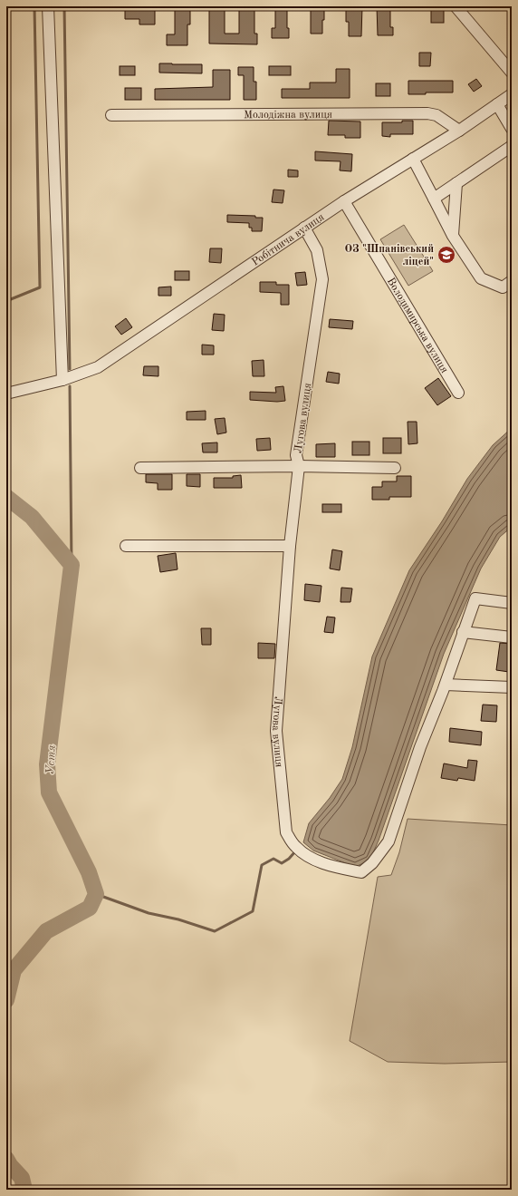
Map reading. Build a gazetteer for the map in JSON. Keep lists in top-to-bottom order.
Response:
{
  "streets": {
    "street": [
      "Молодіжна вулиця",
      "Робітнича вулиця",
      "Володимирська вулиця",
      "Лугова вулиця"
    ]
  },
  "crossings": [
    ["Молодіжна вулиця", "Робітнича вулиця"],
    ["Робітнича вулиця", "Володимирська вулиця"],
    ["Робітнича вулиця", "Лугова вулиця"]
  ],
  "water": ["Устя"],
  "places": {
    "school or university": ["ОЗ \"Шпанівський ліцей\""]
  }
}
